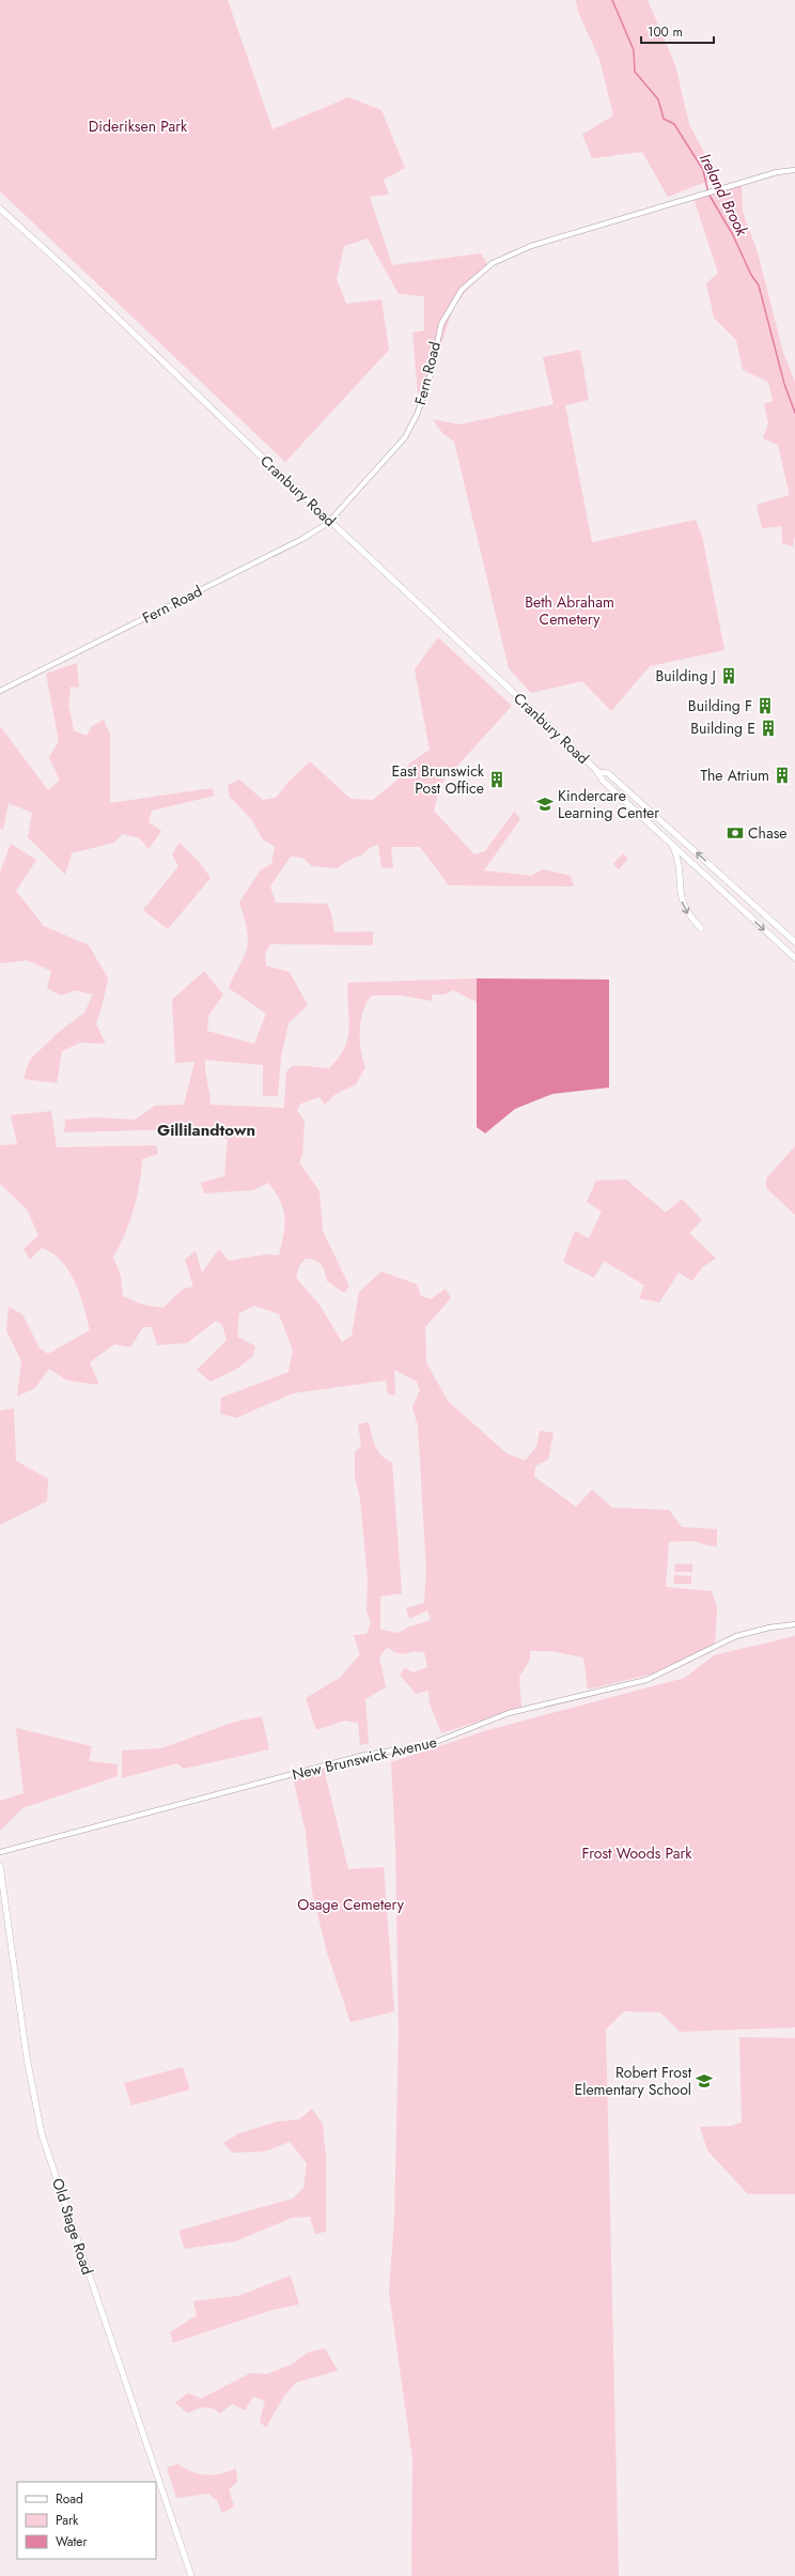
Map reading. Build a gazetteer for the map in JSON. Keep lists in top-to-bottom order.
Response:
{
  "streets": {
    "main road": ["Cranbury Road", "Old Stage Road"],
    "street": ["Fern Road", "New Brunswick Avenue"]
  },
  "crossings": [
    ["Fern Road", "Cranbury Road"]
  ],
  "districts": ["Gillilandtown"],
  "water": ["Ireland Brook"],
  "parks": [
    "Dideriksen Park",
    "Beth Abraham Cemetery",
    "Frost Woods Park",
    "Osage Cemetery"
  ],
  "places": {
    "building": [
      "Building J",
      "Building F",
      "Building E",
      "The Atrium",
      "East Brunswick Post Office"
    ],
    "school or university": ["Kindercare Learning Center", "Robert Frost Elementary School"],
    "bank": ["Chase"]
  },
  "legend": ["Road", "Park", "Water"],
  "scale_bar": "100 m"
}
